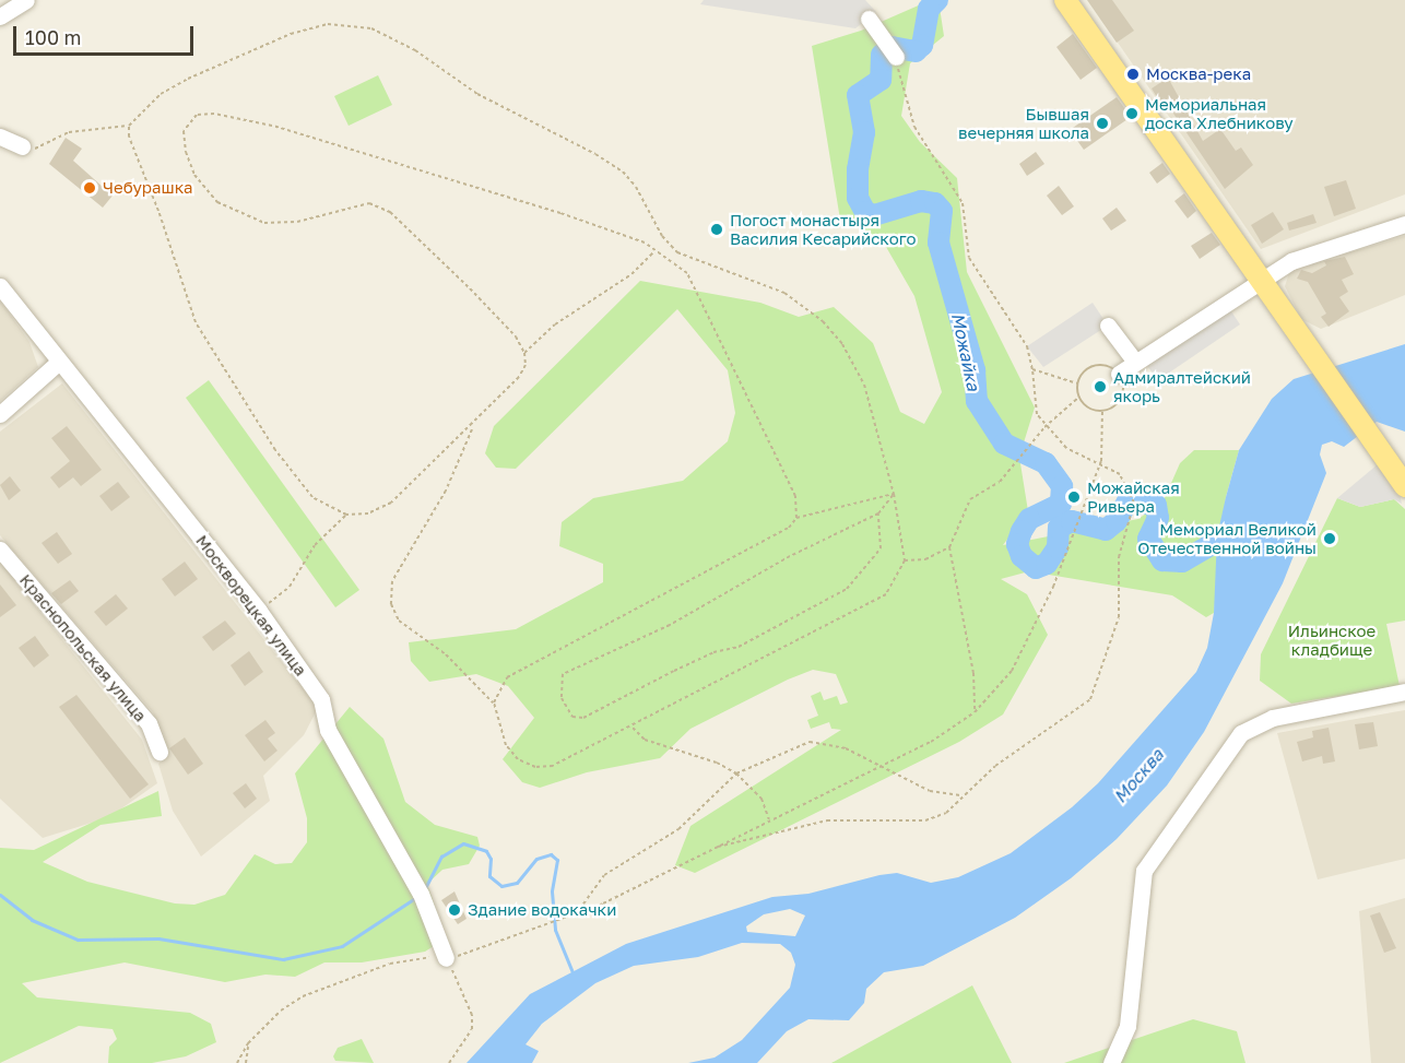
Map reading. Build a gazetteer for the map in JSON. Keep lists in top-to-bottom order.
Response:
{
  "streets": {
    "street": ["Москворецкая улица", "Краснопольская улица"]
  },
  "water": ["Можайка", "Москва"],
  "parks": ["Ильинское кладбище"],
  "places": [
    "Москва-река",
    "Мемориальная доска Хлебникову",
    "Бывшая вечерняя школа",
    "Чебурашка",
    "Погост монастыря Василия Кесарийского",
    "Адмиралтейский якорь",
    "Можайская Ривьера",
    "Мемориал Великой Отечественной войны",
    "Здание водокачки"
  ],
  "scale_bar": "100 m"
}
